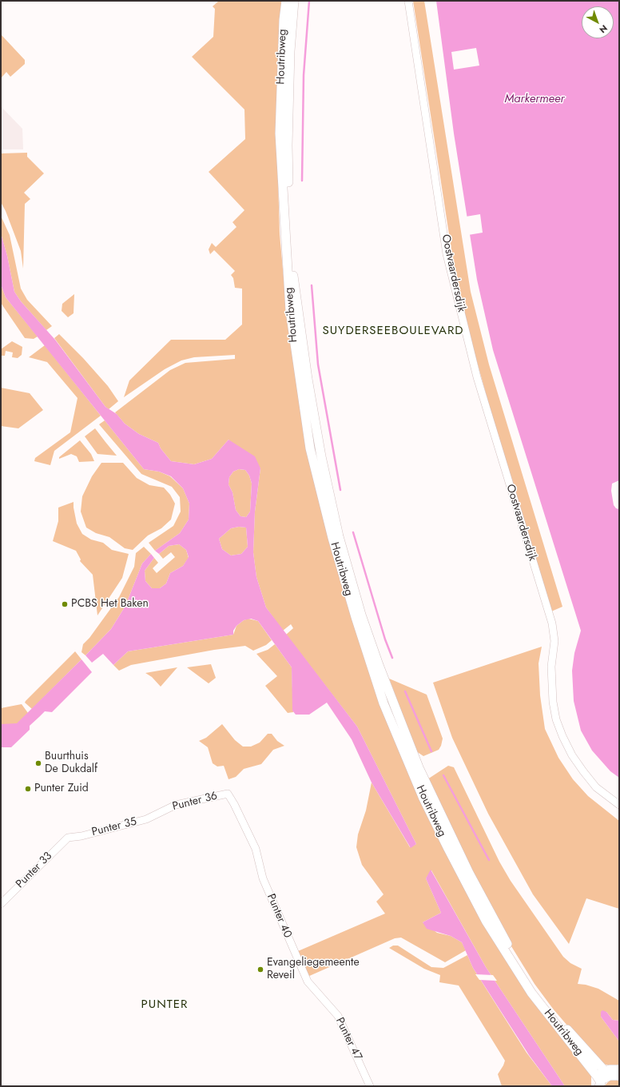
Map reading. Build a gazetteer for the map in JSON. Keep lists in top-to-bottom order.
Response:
{
  "streets": {
    "main road": ["Houtribweg"],
    "street": [
      "Oostvaardersdijk",
      "Punter 36",
      "Punter 35",
      "Punter 33",
      "Punter 40",
      "Punter 47"
    ]
  },
  "crossings": [
    ["Punter 36", "Punter 35"],
    ["Punter 36", "Punter 40"],
    ["Punter 35", "Punter 33"],
    ["Punter 40", "Punter 47"]
  ],
  "districts": ["SUYDERSEEBOULEVARD", "PUNTER"],
  "water": ["Markermeer"],
  "places": [
    "PCBS Het Baken",
    "Buurthuis De Dukdalf",
    "Punter Zuid",
    "Evangeliegemeente Reveil"
  ],
  "north": "bottom right"
}
